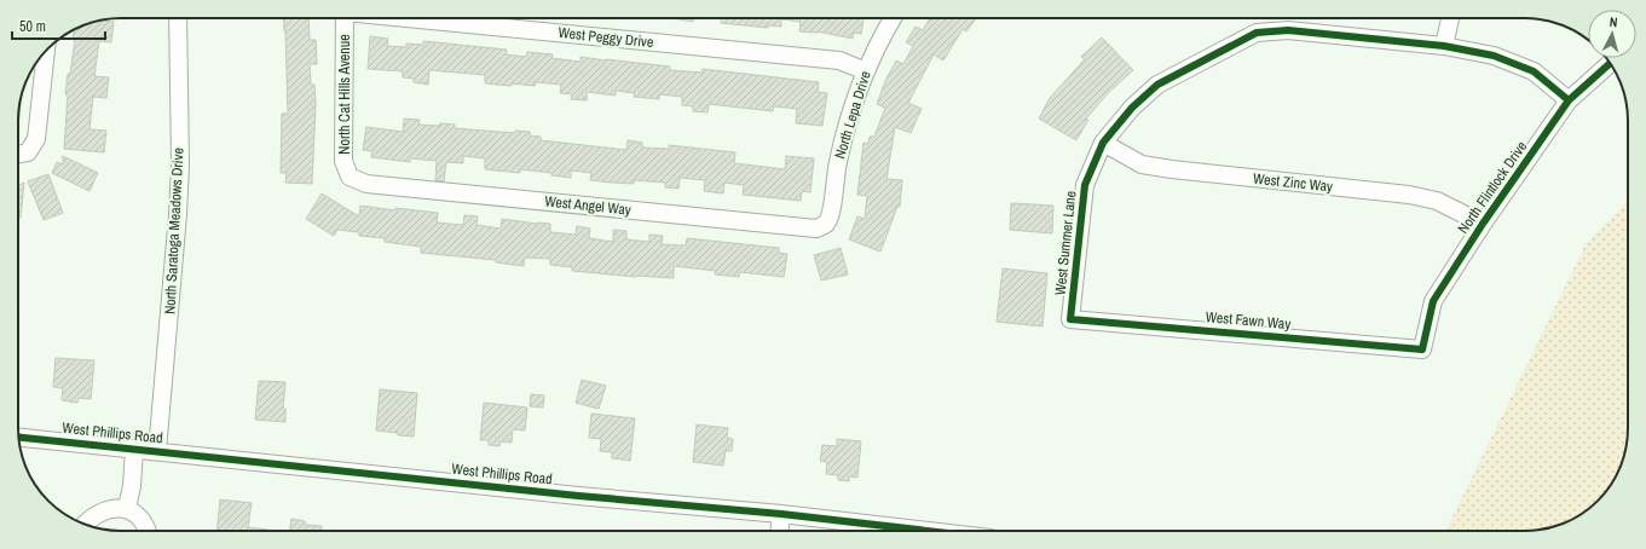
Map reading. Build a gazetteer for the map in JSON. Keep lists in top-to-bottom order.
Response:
{
  "streets": {
    "street": [
      "West Peggy Drive",
      "North Cat Hills Avenue",
      "North Lepa Drive",
      "West Zinc Way",
      "North Flintlock Drive",
      "West Angel Way",
      "North Saratoga Meadows Drive",
      "West Summer Lane",
      "West Fawn Way",
      "West Phillips Road"
    ]
  },
  "crossings": [
    ["West Peggy Drive", "North Lepa Drive"],
    ["North Cat Hills Avenue", "West Angel Way"],
    ["North Lepa Drive", "West Angel Way"],
    ["West Zinc Way", "North Flintlock Drive"],
    ["West Zinc Way", "West Summer Lane"],
    ["North Flintlock Drive", "West Summer Lane"],
    ["North Flintlock Drive", "West Fawn Way"],
    ["North Saratoga Meadows Drive", "West Phillips Road"],
    ["West Summer Lane", "West Fawn Way"]
  ],
  "scale_bar": "50 m",
  "north": "top"
}
